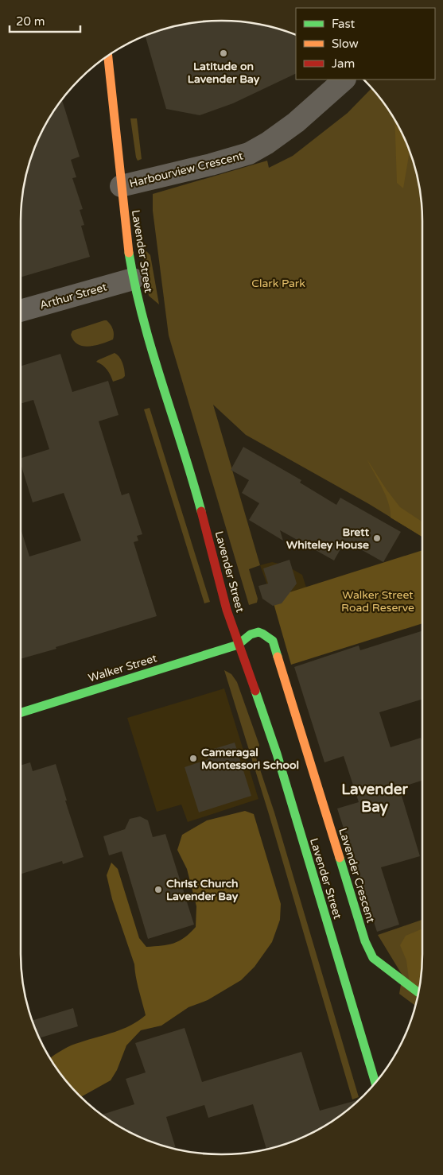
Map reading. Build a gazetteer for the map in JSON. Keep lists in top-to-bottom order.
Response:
{
  "streets": {
    "street": [
      "Harbourview Crescent",
      "Lavender Street",
      "Arthur Street",
      "Walker Street",
      "Lavender Crescent"
    ]
  },
  "crossings": [
    ["Harbourview Crescent", "Lavender Street"],
    ["Lavender Street", "Arthur Street"],
    ["Lavender Street", "Walker Street"],
    ["Lavender Street", "Lavender Crescent"],
    ["Walker Street", "Lavender Crescent"]
  ],
  "districts": ["Lavender Bay"],
  "parks": ["Clark Park", "Walker Street Road Reserve"],
  "places": [
    "Latitude on Lavender Bay",
    "Brett Whiteley House",
    "Cameragal Montessori School",
    "Christ Church Lavender Bay"
  ],
  "legend": ["Fast", "Slow", "Jam"],
  "scale_bar": "20 m"
}
